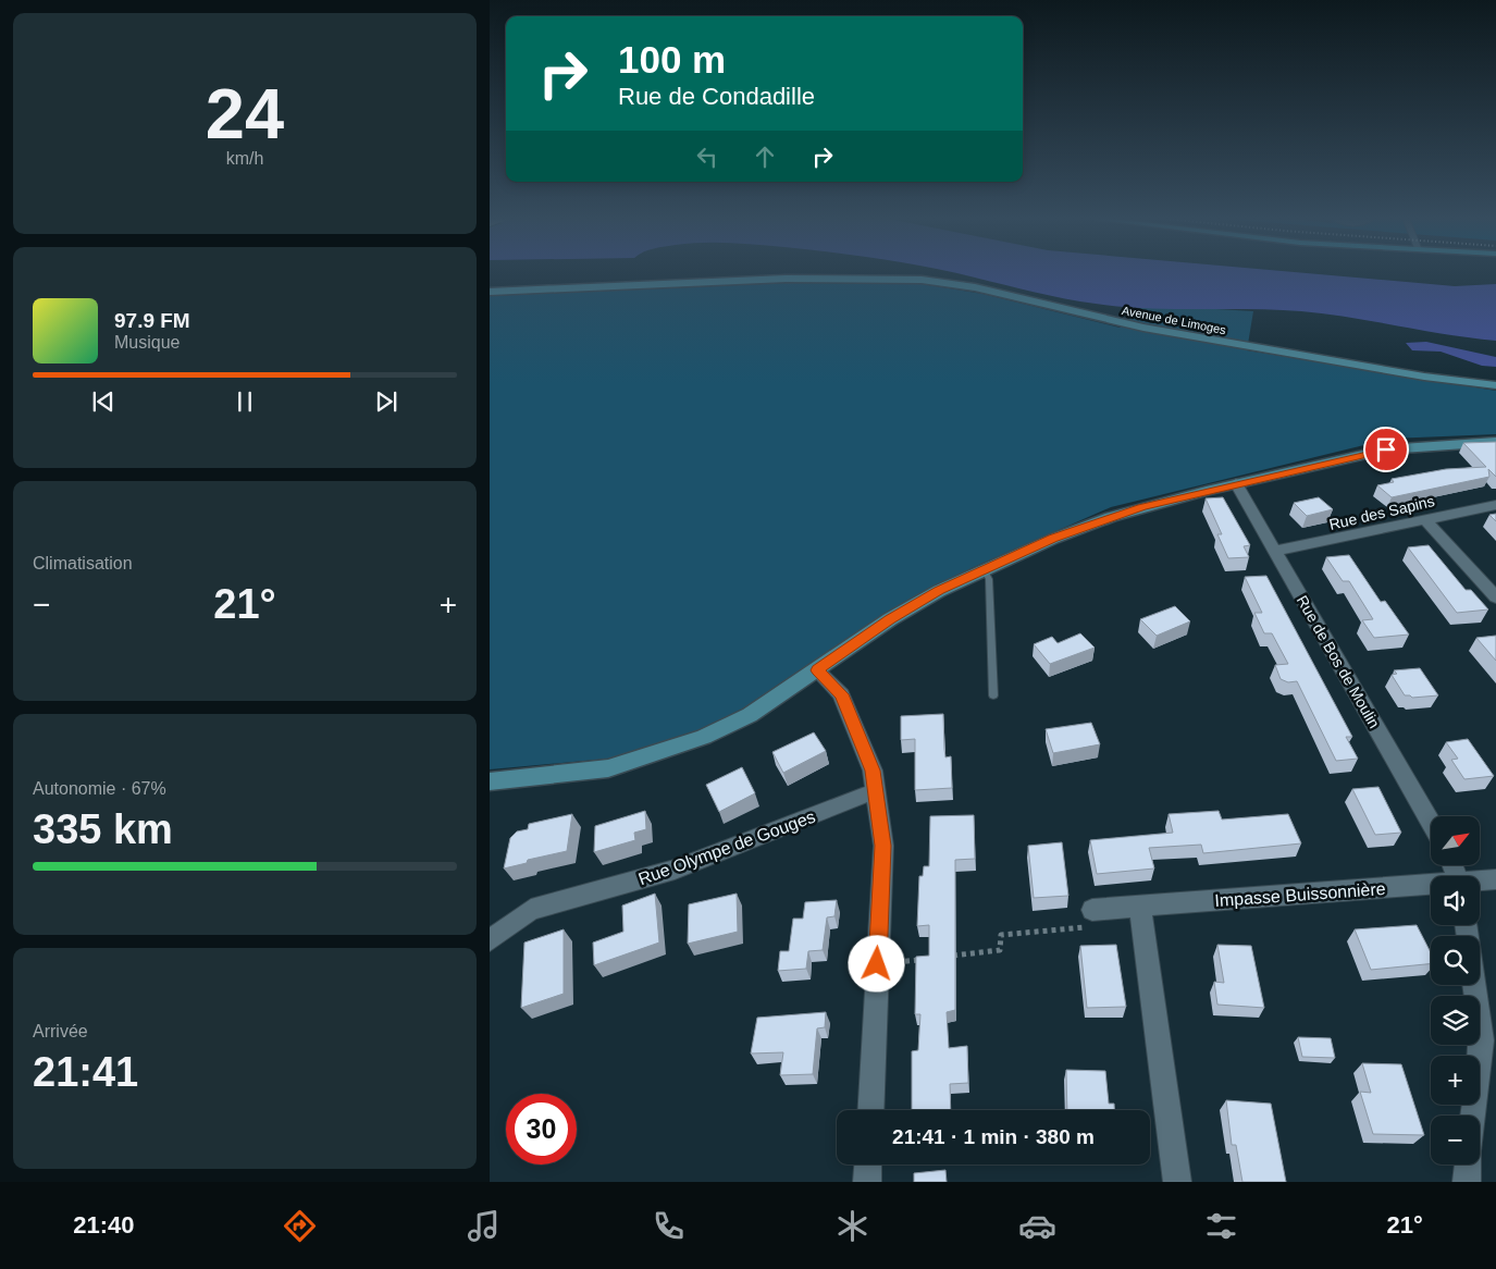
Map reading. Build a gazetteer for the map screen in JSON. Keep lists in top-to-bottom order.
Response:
{
  "streets": {
    "main road": ["Avenue de Limoges"],
    "street": [
      "Rue des Sapins",
      "Rue de Bos de Moulin",
      "Rue Olympe de Gouges",
      "Impasse Buissonnière"
    ]
  },
  "crossings": [
    ["Rue des Sapins", "Rue de Bos de Moulin"]
  ],
  "north": "top right",
  "page": {
    "tile": [
      ["24", "km/h"],
      "Climatisation",
      ["Autonomie · 67%", "335 km"],
      ["Arrivée", "21:41"]
    ],
    "turn": ["100 m", "Rue de Condadille"],
    "song": ["97.9 FM", "Musique"],
    "heat": ["−", "21°", "+"],
    "map_buttons": ["+", "−"],
    "limit": "30",
    "trip": "21:41 · 1 min · 380 m",
    "tabs": ["21:40", "21°"]
  }
}
